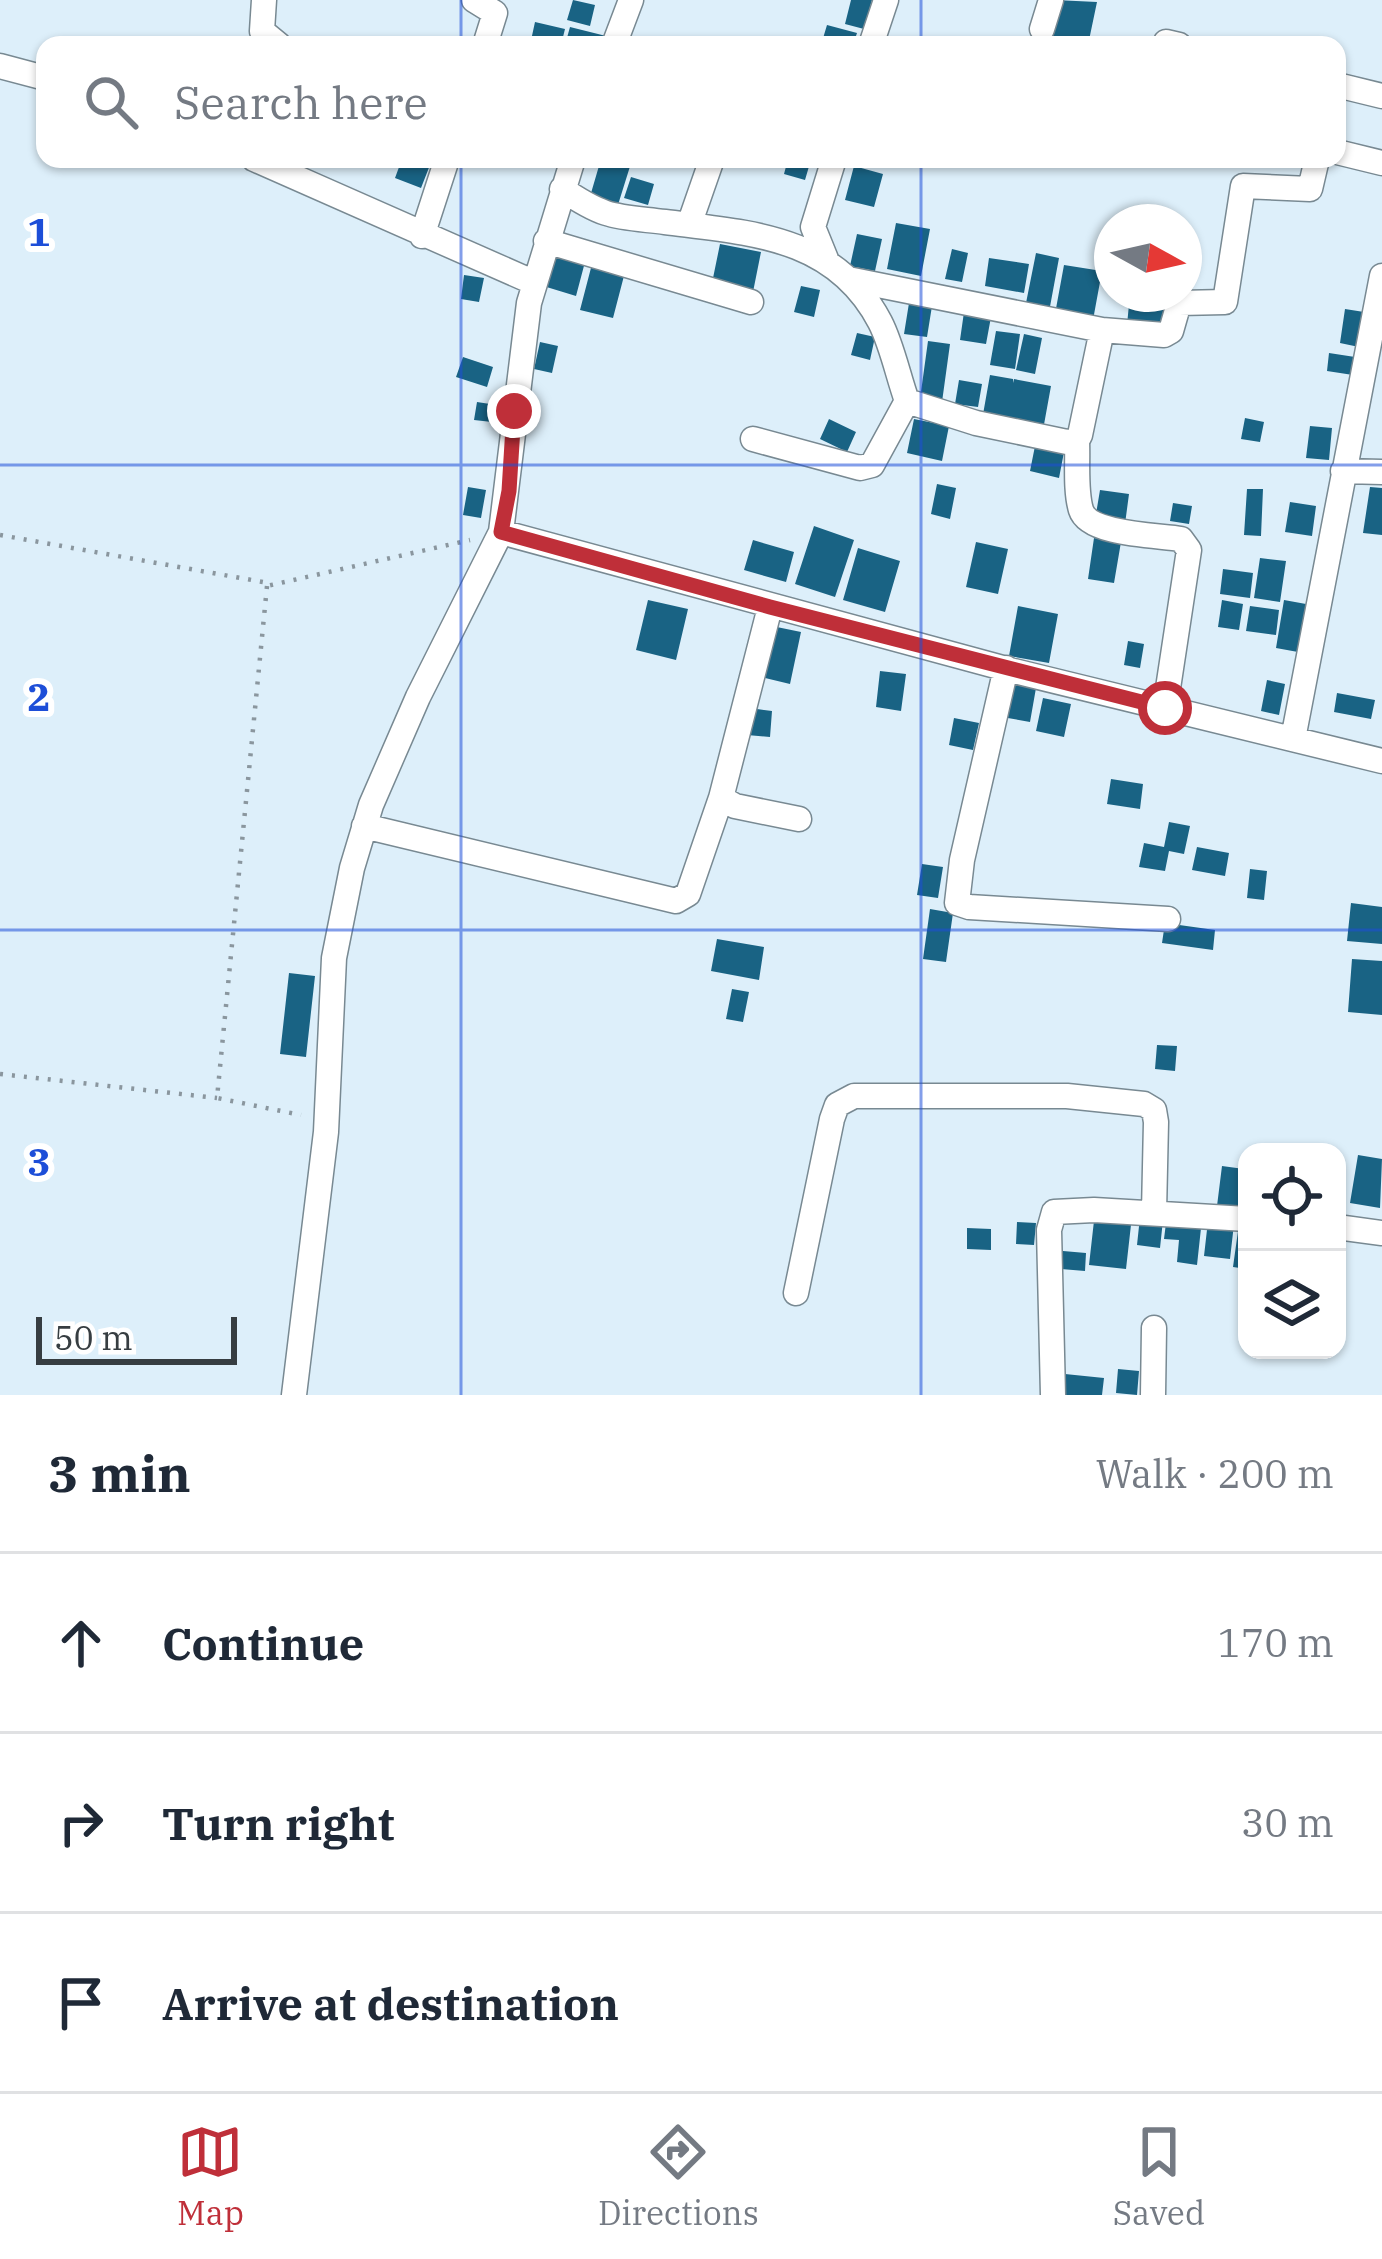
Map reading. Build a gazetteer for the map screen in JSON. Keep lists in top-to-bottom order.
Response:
{
  "scale_bar": "50 m",
  "north": "right",
  "page": {
    "search": "Search here",
    "scale": "50 m",
    "heading": ["3 min", "Walk · 200 m"],
    "list": [
      ["Continue", "170 m"],
      ["Turn right", "30 m"],
      "Arrive at destination"
    ],
    "nav": ["Map", "Directions", "Saved"]
  },
  "grid": {
    "rows": ["1", "2", "3"]
  }
}
